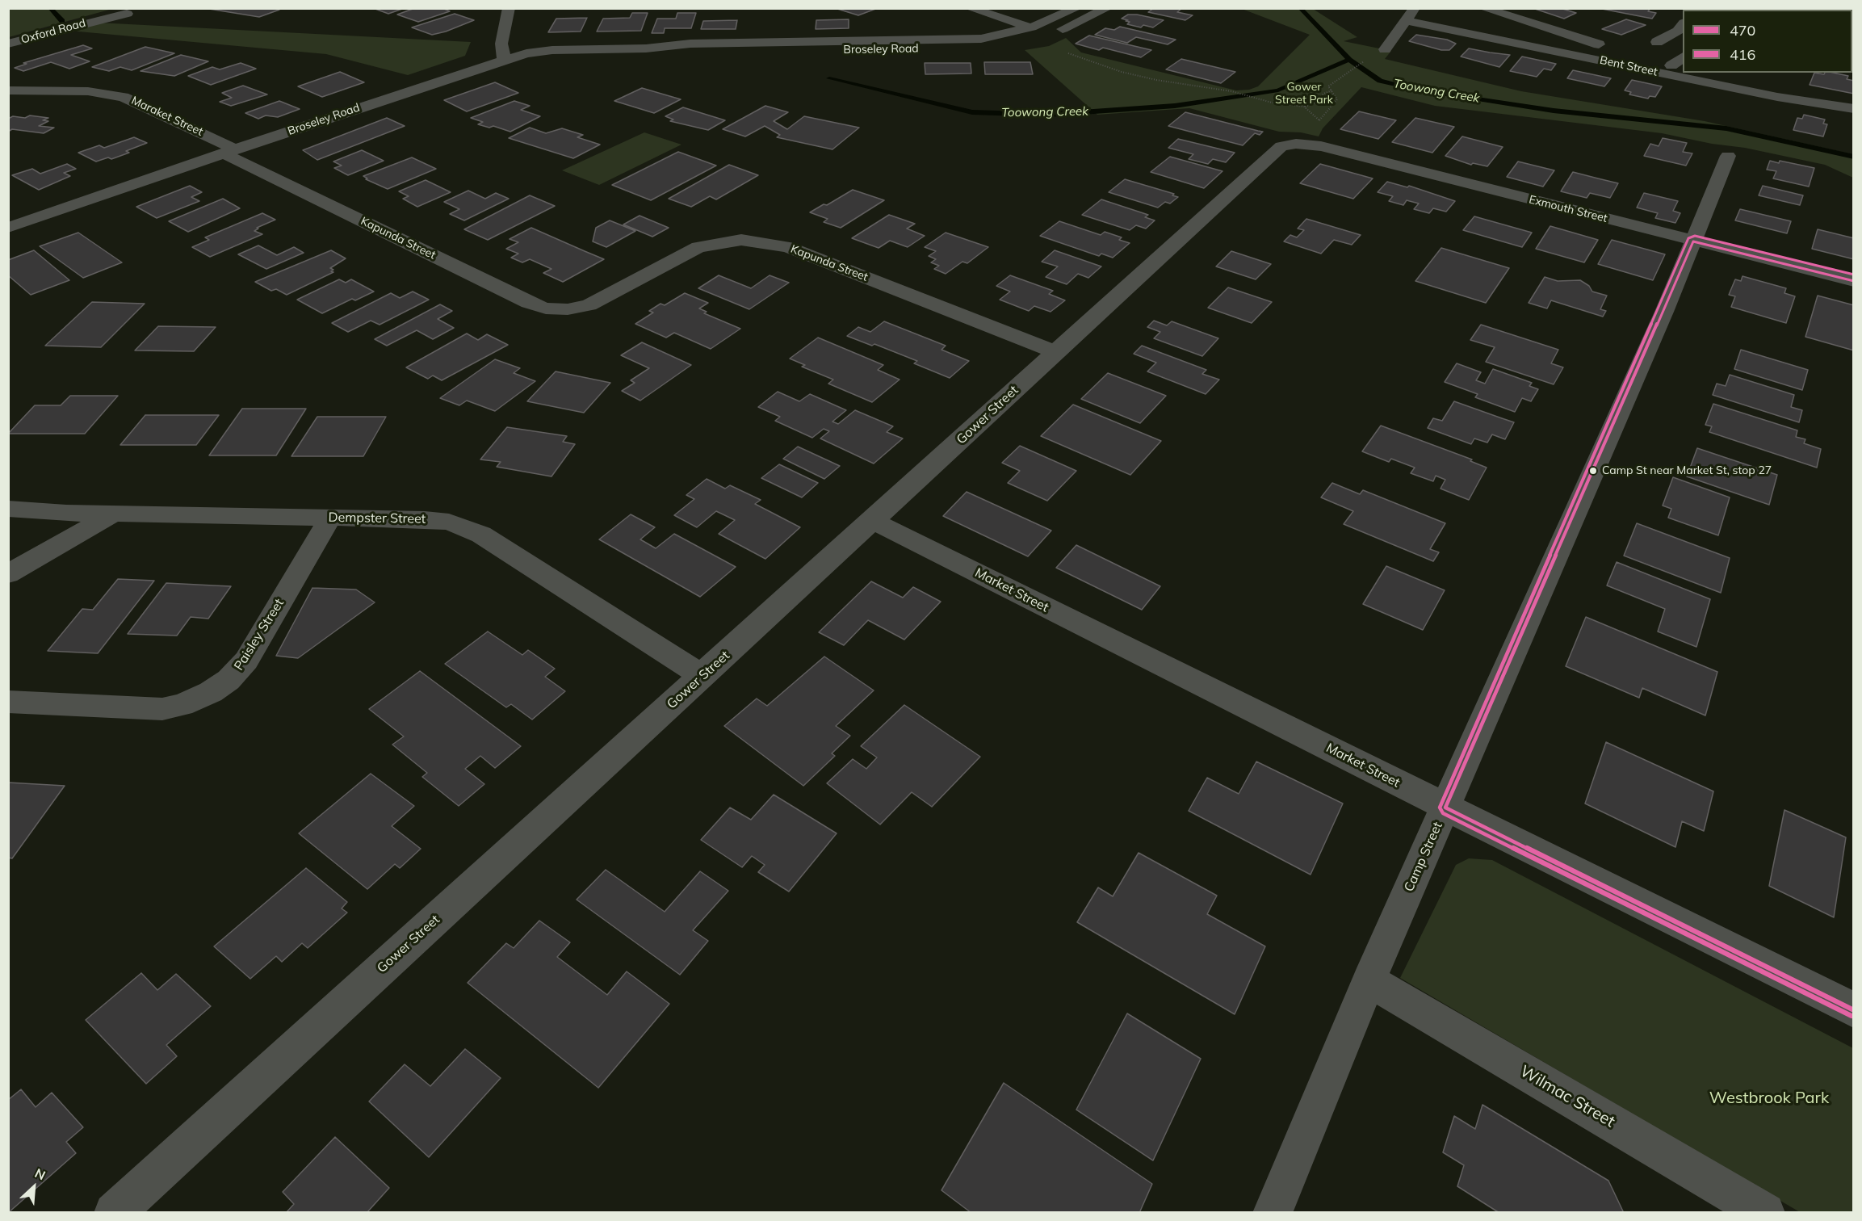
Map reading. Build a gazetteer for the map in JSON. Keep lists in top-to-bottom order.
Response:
{
  "streets": {
    "street": [
      "Oxford Road",
      "Broseley Road",
      "Bent Street",
      "Maraket Street",
      "Exmouth Street",
      "Kapunda Street",
      "Gower Street",
      "Dempster Street",
      "Market Street",
      "Paisley Street",
      "Camp Street",
      "Wilmac Street"
    ]
  },
  "crossings": [
    ["Broseley Road", "Maraket Street"],
    ["Broseley Road", "Kapunda Street"],
    ["Maraket Street", "Kapunda Street"],
    ["Exmouth Street", "Gower Street"],
    ["Exmouth Street", "Camp Street"],
    ["Kapunda Street", "Gower Street"],
    ["Gower Street", "Dempster Street"],
    ["Gower Street", "Market Street"],
    ["Dempster Street", "Paisley Street"],
    ["Market Street", "Camp Street"],
    ["Camp Street", "Wilmac Street"]
  ],
  "water": ["Toowong Creek"],
  "parks": ["Gower Street Park", "Westbrook Park"],
  "places": ["Camp St near Market St, stop 27"],
  "lines": ["transit line 416", "transit line 470"],
  "legend": ["470", "416"],
  "north": "top right"
}
